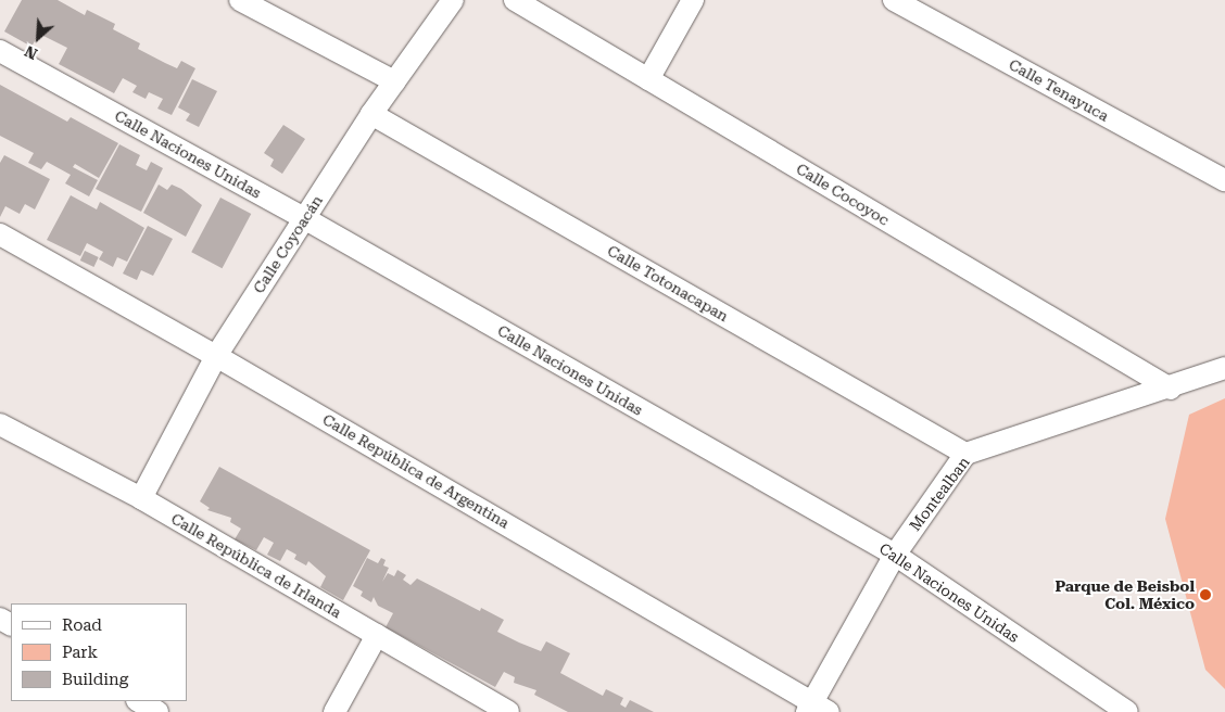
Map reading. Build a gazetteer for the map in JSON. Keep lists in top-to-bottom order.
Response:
{
  "streets": {
    "street": [
      "Calle Tenayuca",
      "Calle Naciones Unidas",
      "Calle Cocoyoc",
      "Calle Coyoacán",
      "Calle Totonacapan",
      "Calle República de Argentina",
      "Montealban",
      "Calle República de Irlanda"
    ]
  },
  "crossings": [
    ["Calle Naciones Unidas", "Calle Coyoacán"],
    ["Calle Naciones Unidas", "Montealban"],
    ["Calle Cocoyoc", "Montealban"],
    ["Calle Coyoacán", "Calle Totonacapan"],
    ["Calle Coyoacán", "Calle República de Argentina"],
    ["Calle Coyoacán", "Calle República de Irlanda"],
    ["Calle Totonacapan", "Montealban"],
    ["Calle República de Argentina", "Montealban"]
  ],
  "places": ["Parque de Beisbol Col. México"],
  "legend": ["Road", "Park", "Building"],
  "north": "bottom left"
}
